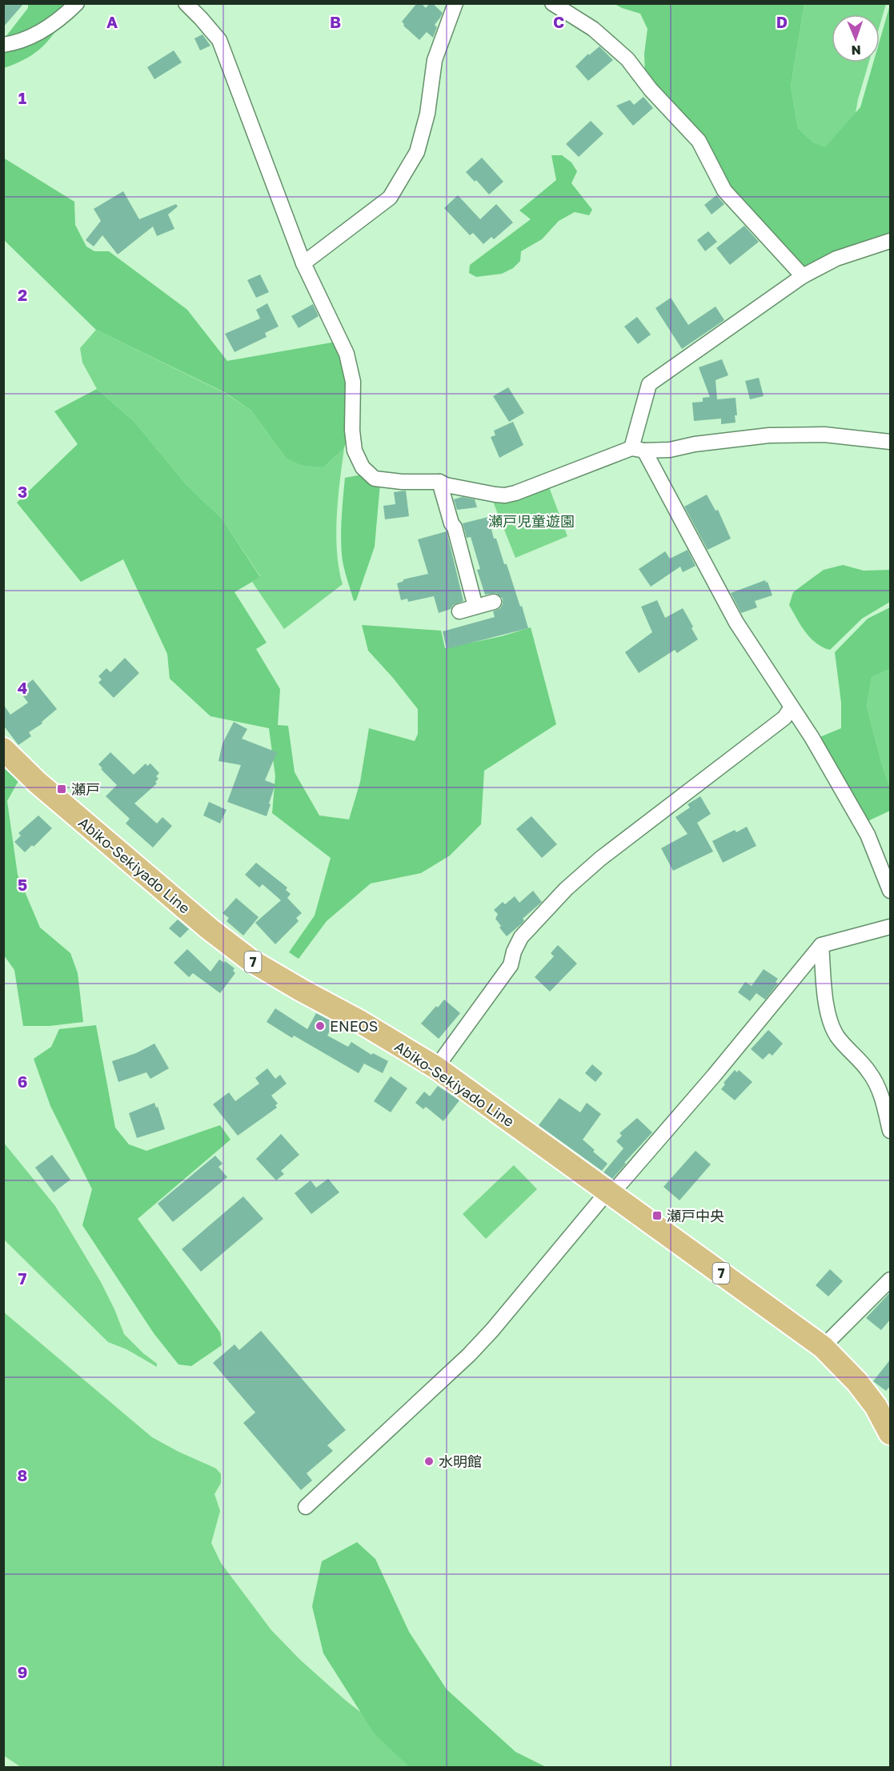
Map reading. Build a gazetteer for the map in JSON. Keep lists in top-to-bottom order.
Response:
{
  "streets": {
    "main road": ["Abiko-Sekiyado Line", "7"]
  },
  "parks": ["瀬戸児童遊園"],
  "places": {
    "transit": ["瀬戸", "瀬戸中央"],
    "other": ["ENEOS", "水明館"]
  },
  "north": "bottom",
  "grid": {
    "columns": [
      "A",
      "B",
      "C",
      "D"
    ],
    "rows": [
      "1",
      "2",
      "3",
      "4",
      "5",
      "6",
      "7",
      "8",
      "9"
    ]
  }
}
